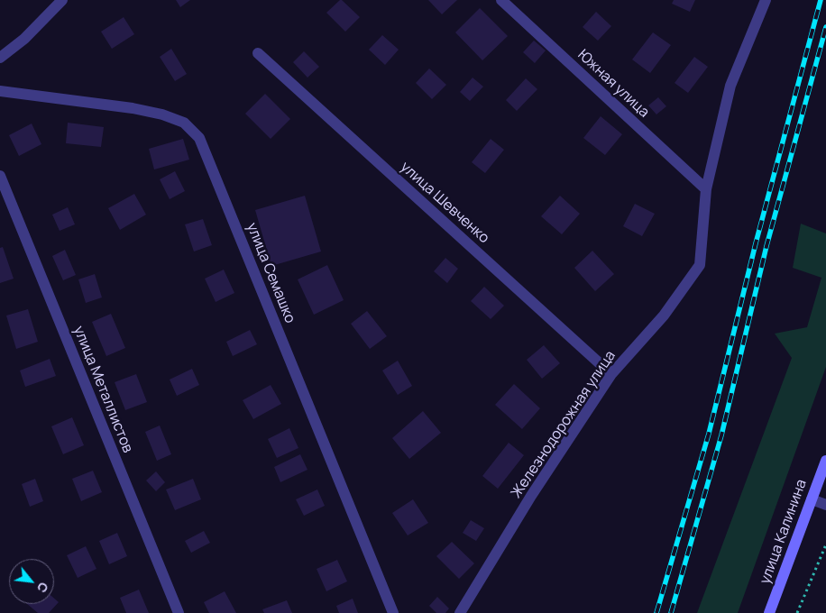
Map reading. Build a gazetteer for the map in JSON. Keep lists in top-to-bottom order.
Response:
{
  "streets": {
    "main road": ["улица Калинина"],
    "street": [
      "Южная улица",
      "улица Шевченко",
      "улица Семашко",
      "улица Металлистов",
      "Железнодорожная улица"
    ]
  },
  "crossings": [
    ["Южная улица", "Железнодорожная улица"],
    ["улица Шевченко", "Железнодорожная улица"]
  ],
  "north": "bottom right"
}
